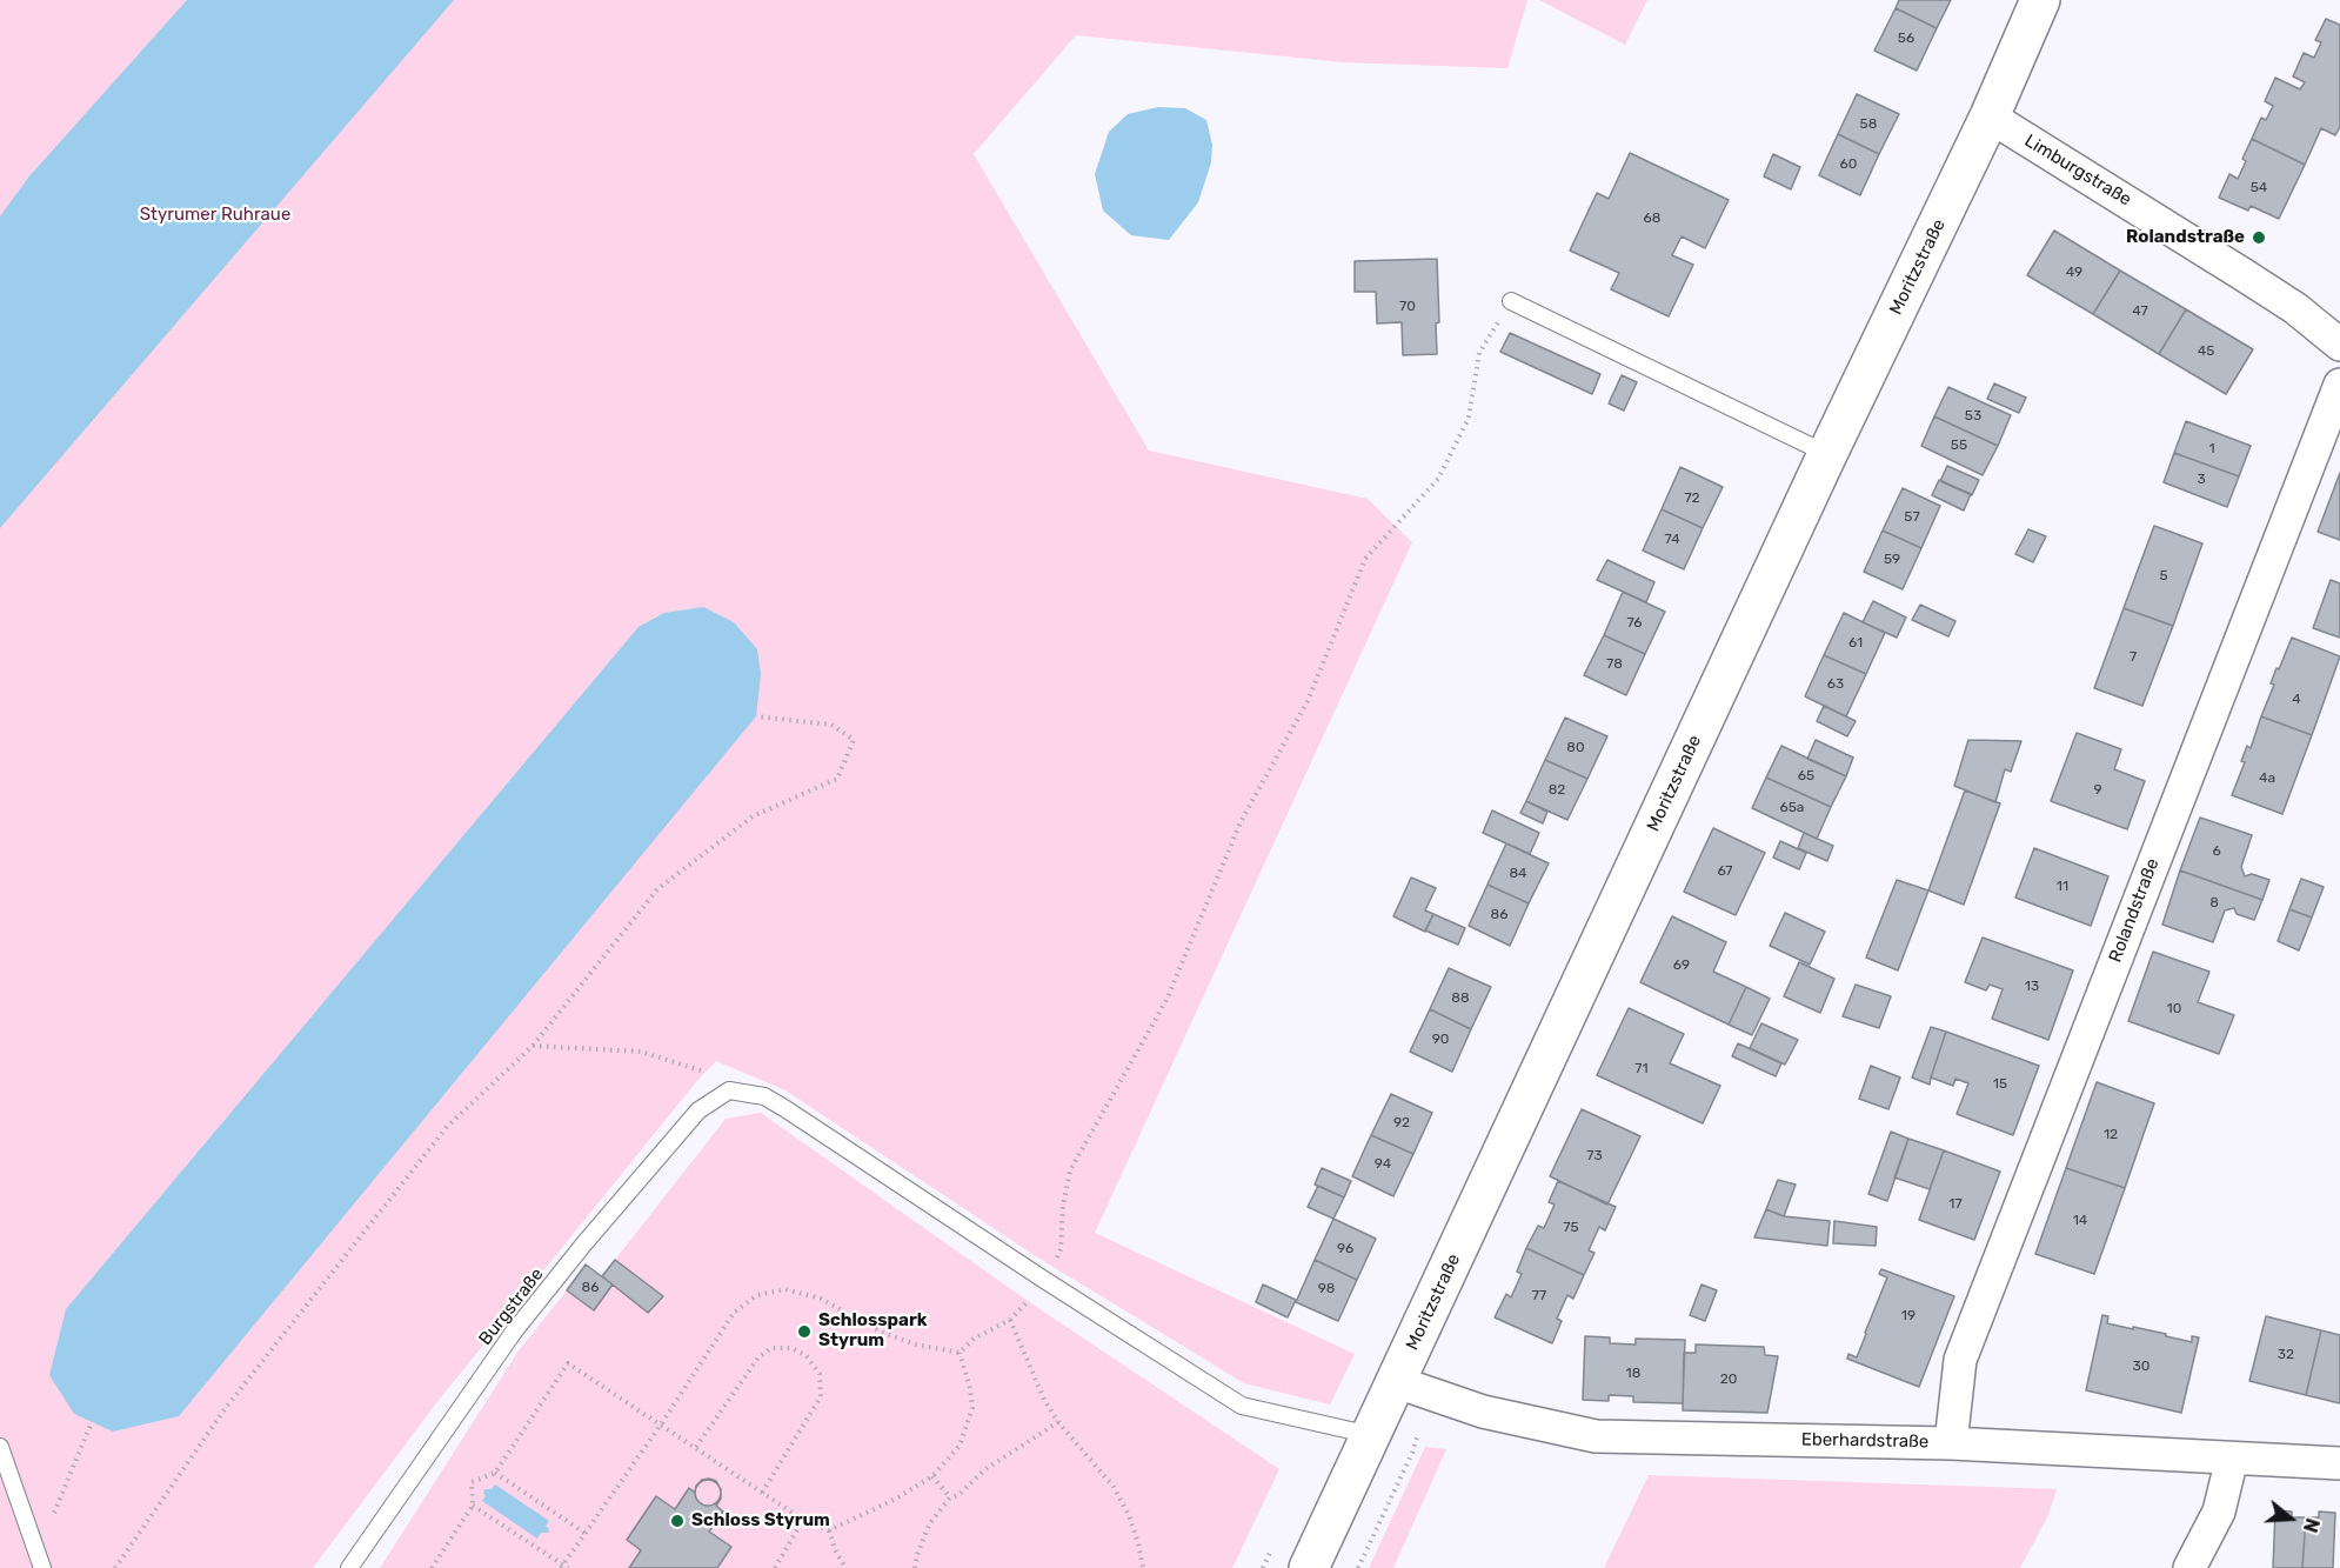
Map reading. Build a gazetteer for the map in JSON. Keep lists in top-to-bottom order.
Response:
{
  "streets": {
    "main road": ["Moritzstraße"],
    "street": ["Limburgstraße", "Rolandstraße", "Eberhardstraße"],
    "lane": ["Burgstraße"]
  },
  "crossings": [
    ["Limburgstraße", "Moritzstraße"],
    ["Moritzstraße", "Eberhardstraße"],
    ["Rolandstraße", "Eberhardstraße"]
  ],
  "parks": ["Styrumer Ruhraue"],
  "places": ["Rolandstraße", "Schlosspark Styrum", "Schloss Styrum"],
  "house_numbers": [
    "56",
    "58",
    "60",
    "54",
    "68",
    "49",
    "70",
    "47",
    "45",
    "53",
    "55",
    "1",
    "3",
    "72",
    "57",
    "74",
    "59",
    "5",
    "76",
    "61",
    "7",
    "78",
    "63",
    "4",
    "80",
    "65",
    "4a",
    "82",
    "9",
    "65a",
    "6",
    "67",
    "84",
    "11",
    "8",
    "86",
    "69",
    "13",
    "88",
    "10",
    "90",
    "71",
    "15",
    "92",
    "12",
    "73",
    "94",
    "17",
    "14",
    "75",
    "96",
    "86",
    "98",
    "77",
    "19",
    "32",
    "30",
    "18",
    "20"
  ],
  "north": "right"
}
